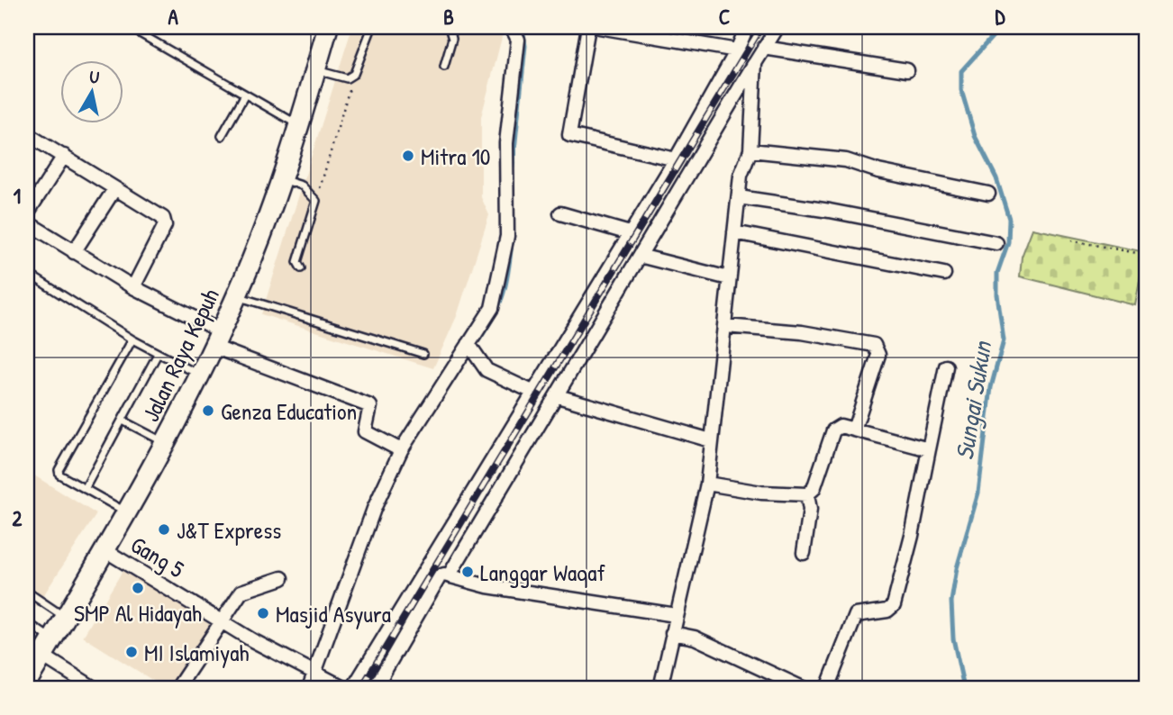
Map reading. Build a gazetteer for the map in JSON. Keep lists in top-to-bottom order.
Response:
{
  "streets": {
    "main road": ["Jalan Raya Kepuh"],
    "street": ["Gang 5"]
  },
  "crossings": [
    ["Jalan Raya Kepuh", "Gang 5"]
  ],
  "water": ["Sungai Sukun"],
  "places": [
    "Mitra 10",
    "Genza Education",
    "J&T Express",
    "Langgar Waqaf",
    "SMP Al Hidayah",
    "Masjid Asyura",
    "MI Islamiyah"
  ],
  "north": "top",
  "grid": {
    "columns": [
      "A",
      "B",
      "C",
      "D"
    ],
    "rows": ["1", "2"]
  }
}
